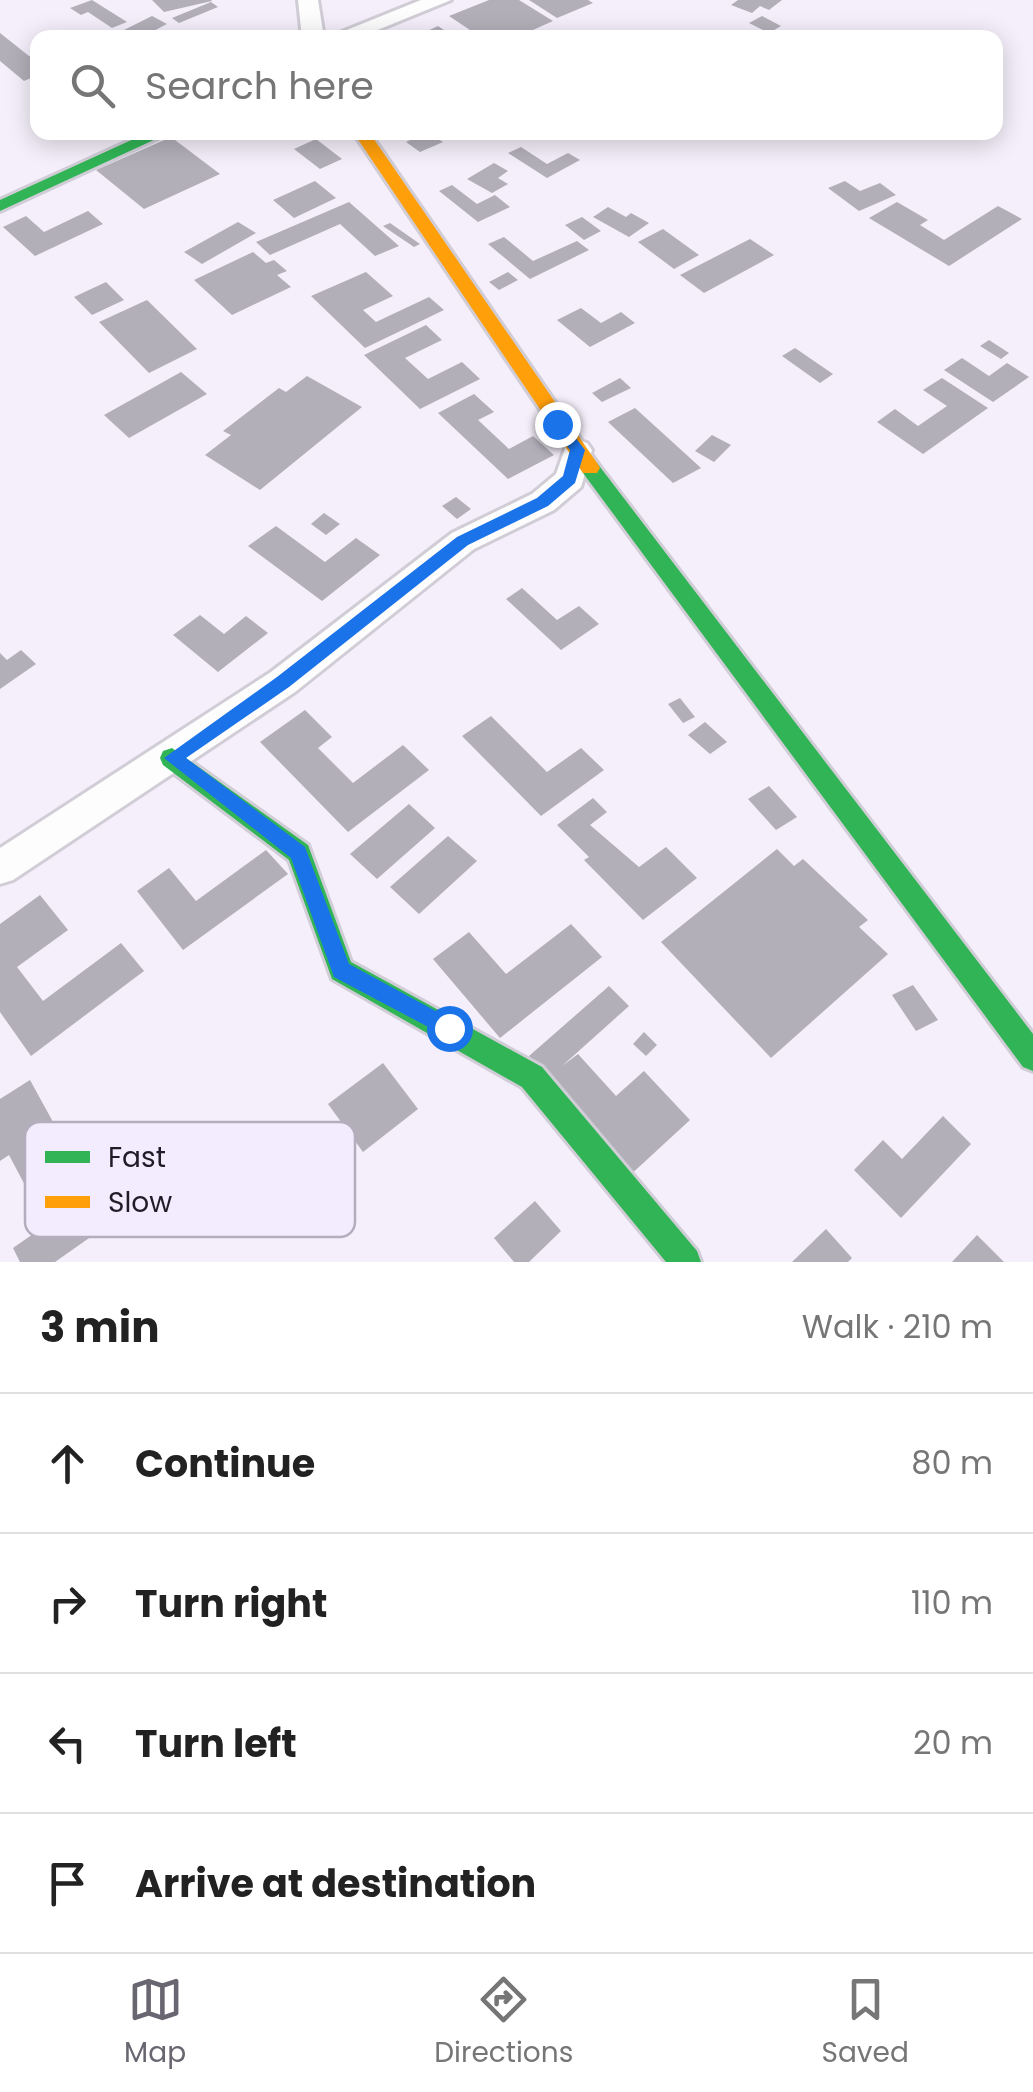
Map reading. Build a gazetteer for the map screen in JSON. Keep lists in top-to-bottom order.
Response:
{
  "legend": ["Fast", "Slow"],
  "page": {
    "search": "Search here",
    "heading": ["3 min", "Walk · 210 m"],
    "list": [
      ["Continue", "80 m"],
      ["Turn right", "110 m"],
      ["Turn left", "20 m"],
      "Arrive at destination"
    ],
    "nav": ["Map", "Directions", "Saved"]
  }
}
